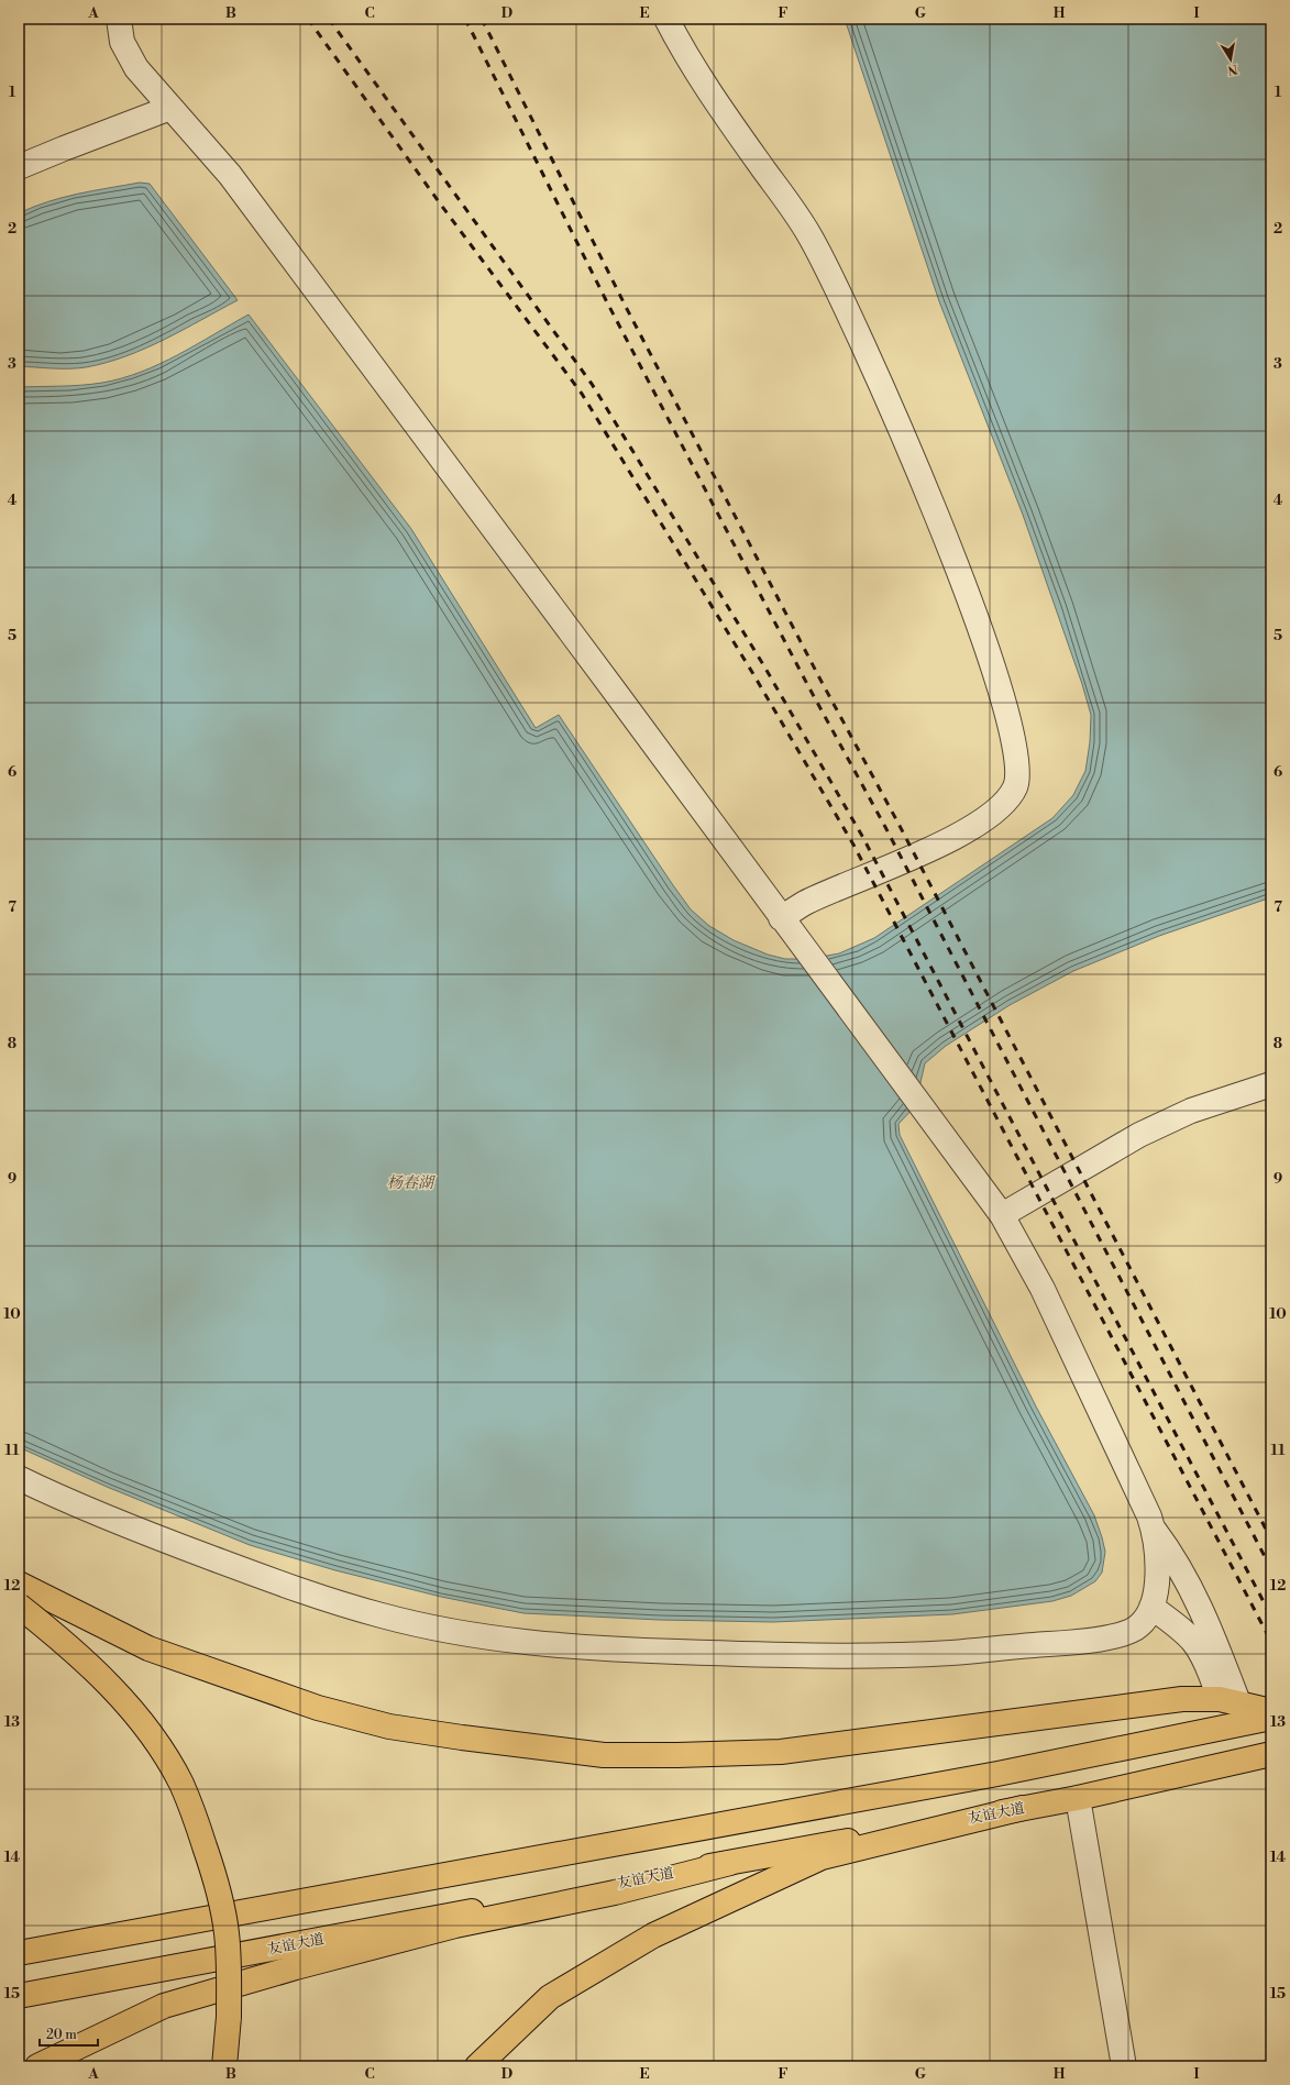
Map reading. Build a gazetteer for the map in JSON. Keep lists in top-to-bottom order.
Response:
{
  "streets": {
    "main road": ["友谊大道"]
  },
  "water": ["杨春湖"],
  "scale_bar": "20 m",
  "north": "bottom",
  "grid": {
    "columns": [
      "A",
      "B",
      "C",
      "D",
      "E",
      "F",
      "G",
      "H",
      "I"
    ],
    "rows": [
      "1",
      "2",
      "3",
      "4",
      "5",
      "6",
      "7",
      "8",
      "9",
      "10",
      "11",
      "12",
      "13",
      "14",
      "15"
    ]
  }
}
